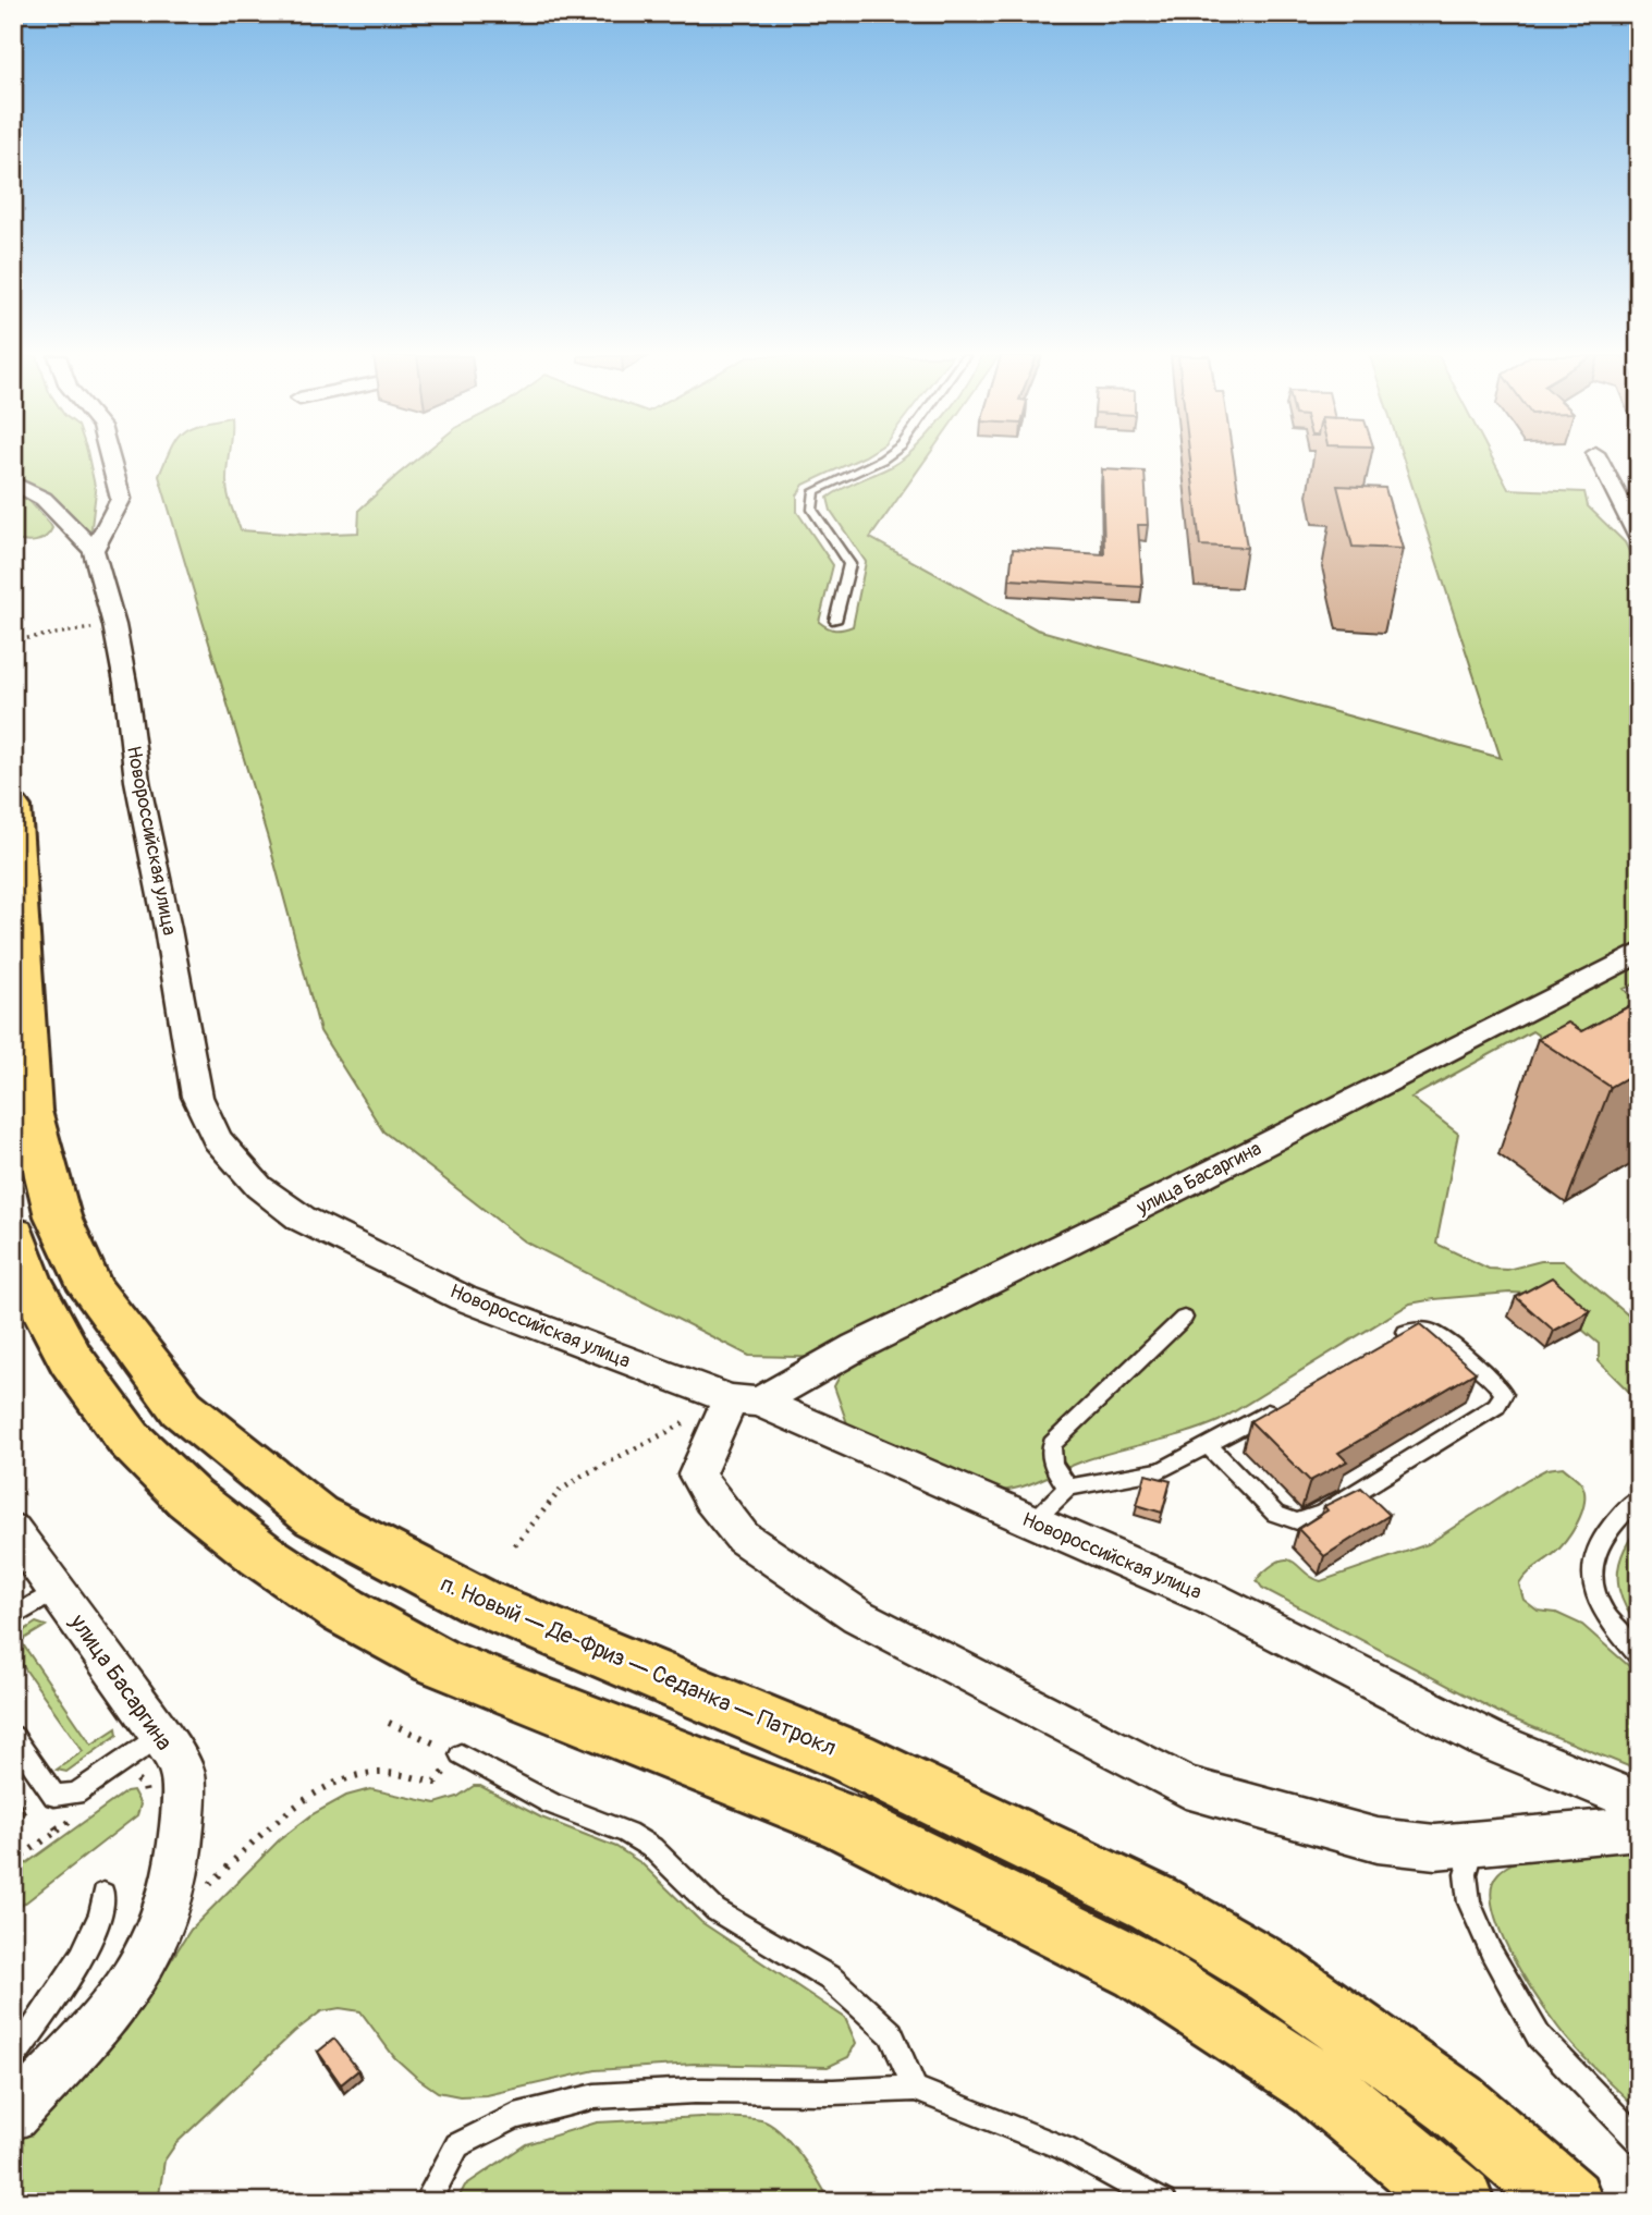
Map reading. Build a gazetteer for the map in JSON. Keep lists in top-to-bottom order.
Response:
{
  "streets": {
    "highway": ["п. Новый — Де-Фриз — Седанка — Патрокл"],
    "street": ["Новороссийская улица", "улица Басаргина"]
  },
  "crossings": [
    ["Новороссийская улица", "улица Басаргина"]
  ]
}
